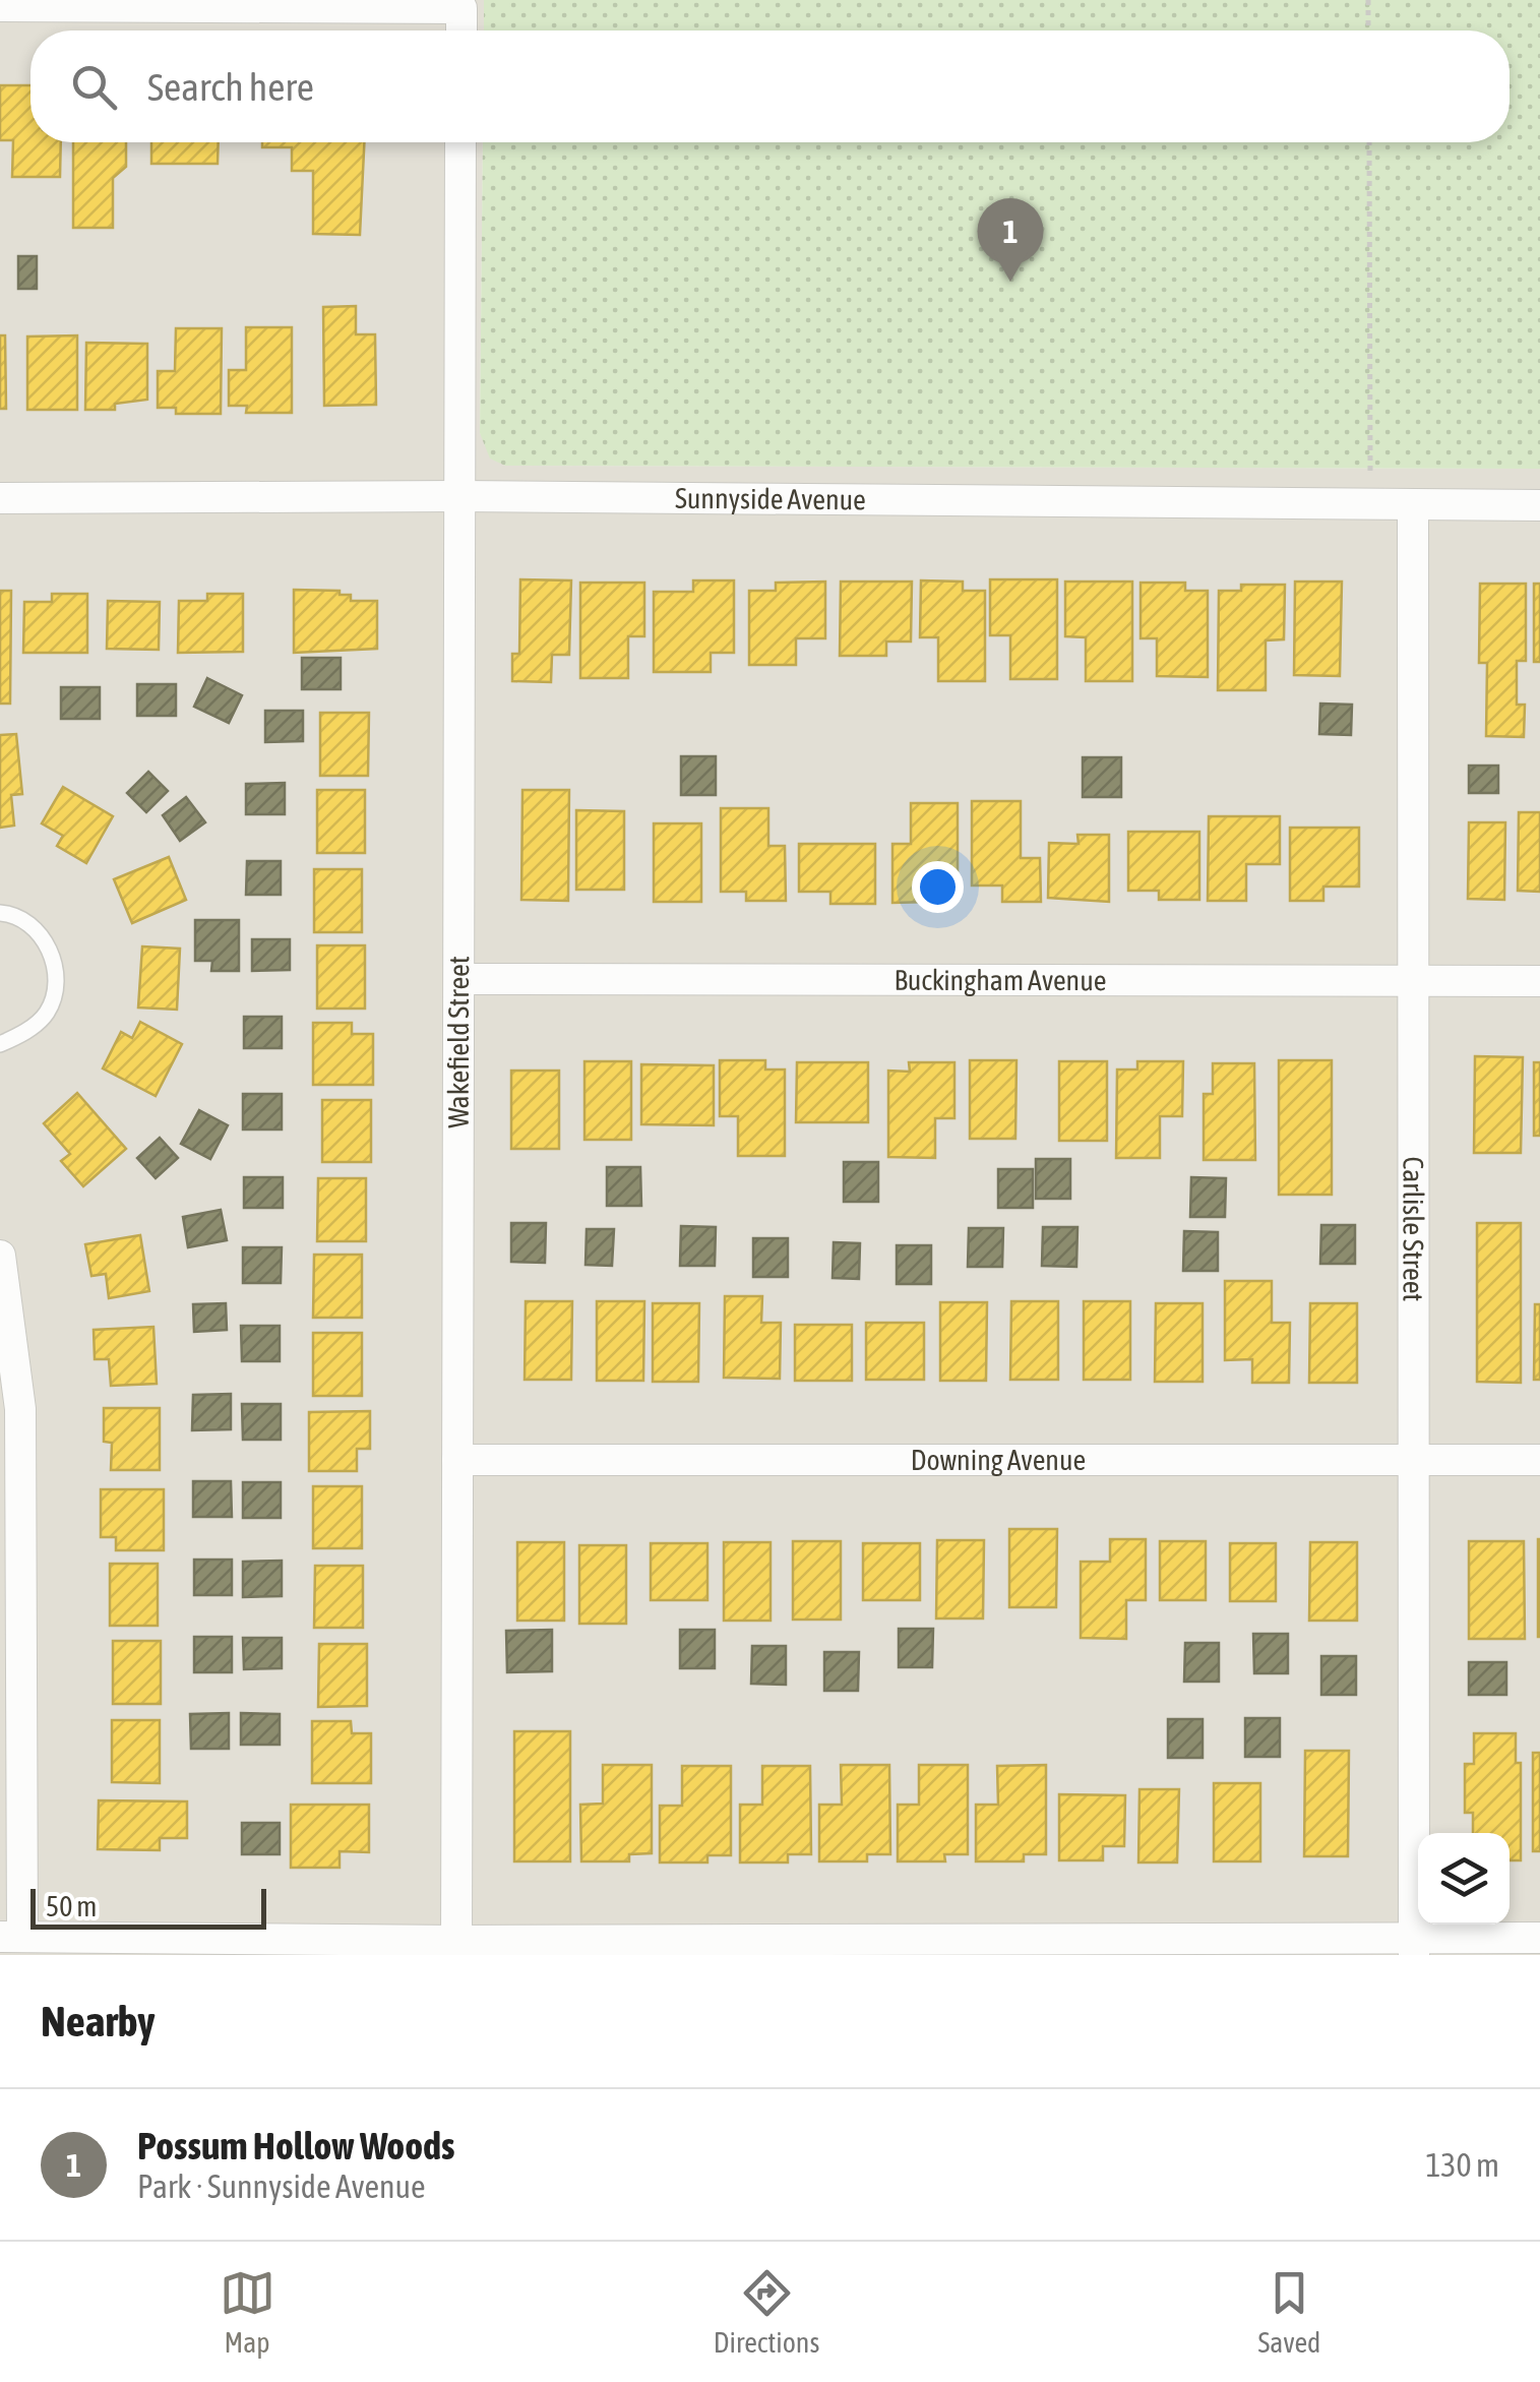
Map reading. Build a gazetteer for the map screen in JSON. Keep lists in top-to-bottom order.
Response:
{
  "streets": {
    "street": [
      "Sunnyside Avenue",
      "Buckingham Avenue",
      "Wakefield Street",
      "Carlisle Street",
      "Downing Avenue"
    ]
  },
  "crossings": [
    ["Sunnyside Avenue", "Wakefield Street"],
    ["Sunnyside Avenue", "Carlisle Street"],
    ["Buckingham Avenue", "Wakefield Street"],
    ["Buckingham Avenue", "Carlisle Street"],
    ["Wakefield Street", "Downing Avenue"],
    ["Carlisle Street", "Downing Avenue"]
  ],
  "scale_bar": "50 m",
  "page": {
    "search": "Search here",
    "pins": "1",
    "scale": "50 m",
    "heading": "Nearby",
    "list": [
      {
        "mark": "1",
        "name": "Possum Hollow Woods",
        "note": "Park · Sunnyside Avenue",
        "value": "130 m"
      }
    ],
    "nav": ["Map", "Directions", "Saved"]
  }
}
